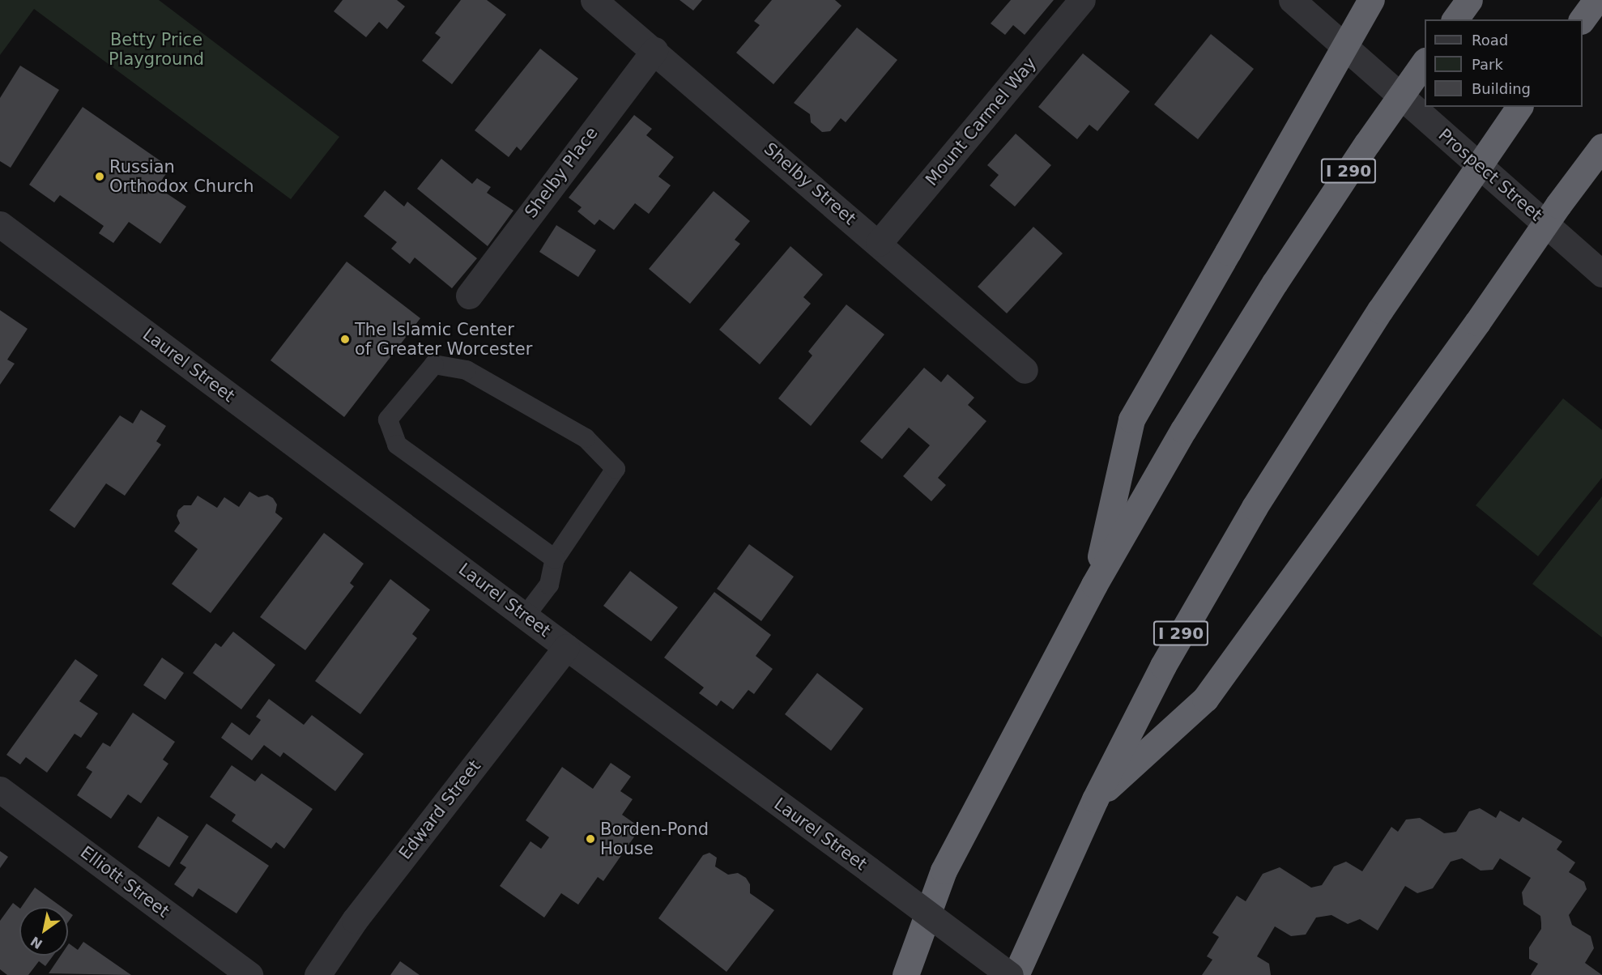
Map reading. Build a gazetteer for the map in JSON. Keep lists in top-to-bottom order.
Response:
{
  "streets": {
    "highway": ["I 290"],
    "street": [
      "Mount Carmel Way",
      "Shelby Place",
      "Prospect Street",
      "Shelby Street",
      "Laurel Street",
      "Edward Street",
      "Elliott Street"
    ]
  },
  "crossings": [
    ["Mount Carmel Way", "Shelby Street"],
    ["Shelby Place", "Shelby Street"],
    ["Laurel Street", "Edward Street"]
  ],
  "parks": ["Betty Price Playground"],
  "places": ["Russian Orthodox Church", "The Islamic Center of Greater Worcester", "Borden-Pond House"],
  "legend": ["Road", "Park", "Building"],
  "north": "bottom left"
}
